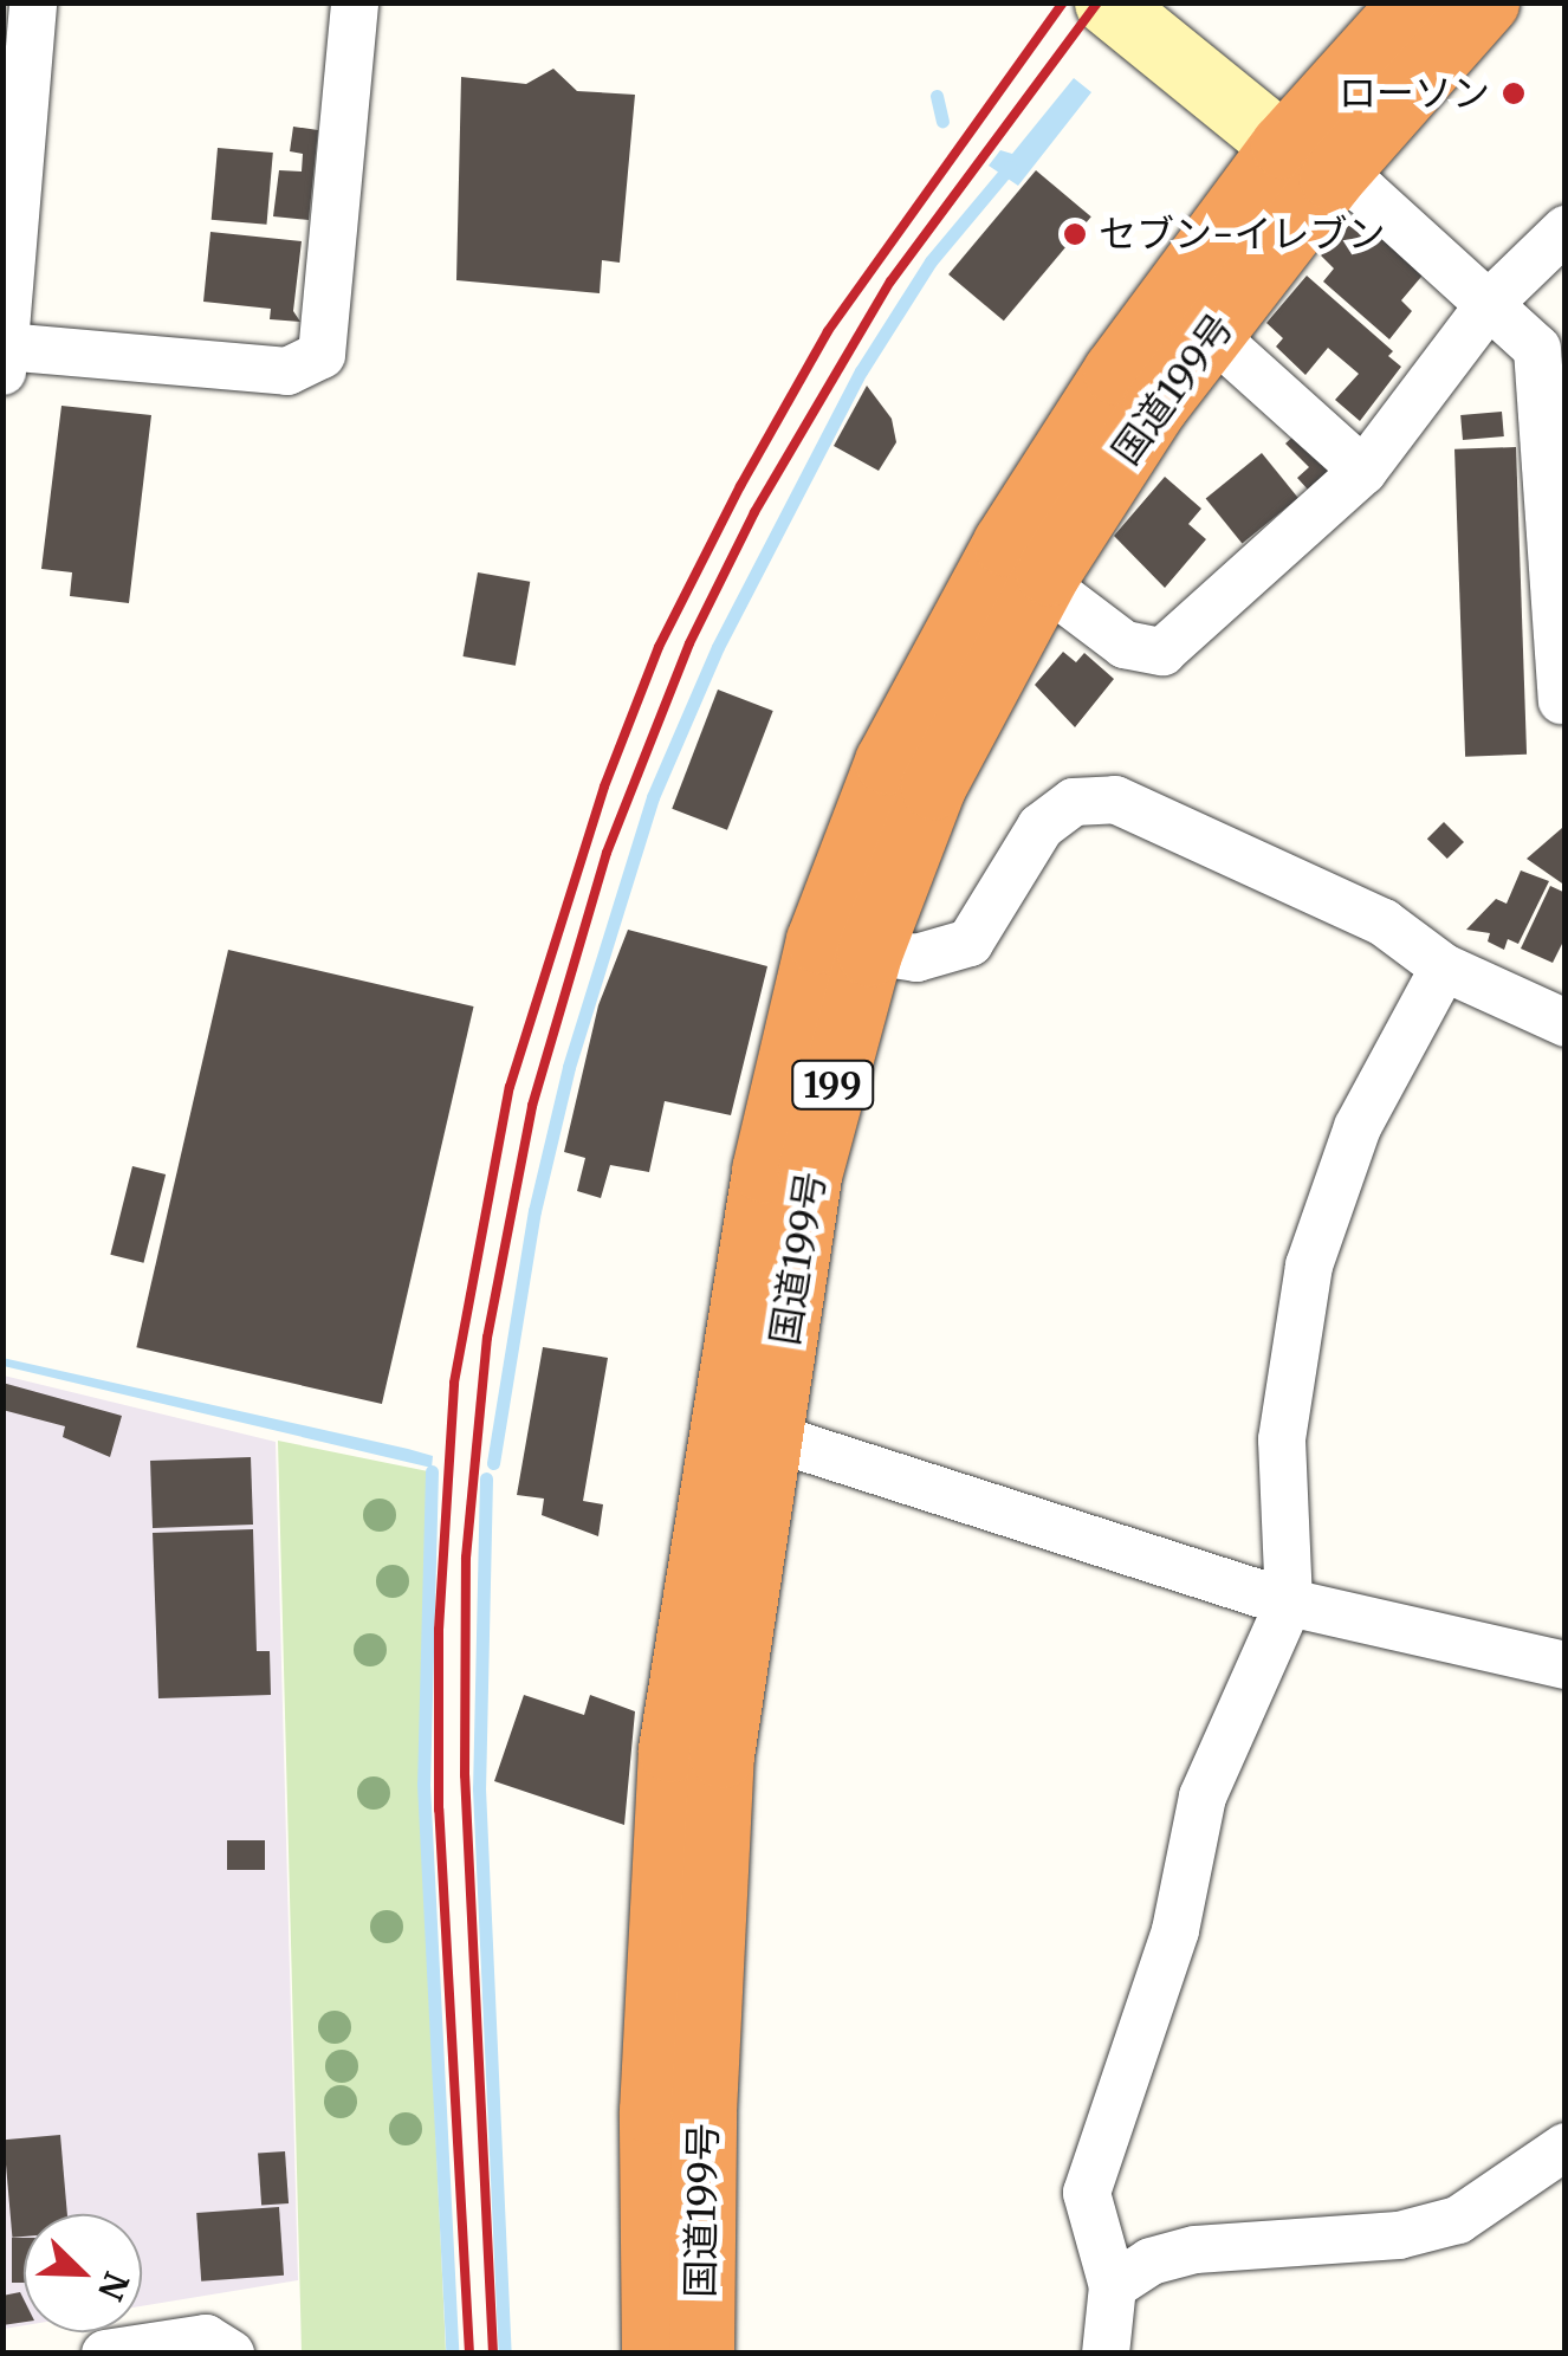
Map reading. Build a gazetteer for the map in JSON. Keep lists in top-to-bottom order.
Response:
{
  "streets": {
    "highway": ["国道199号", "199"]
  },
  "places": ["ローソン", "セブン-イレブン"],
  "north": "bottom right"
}
